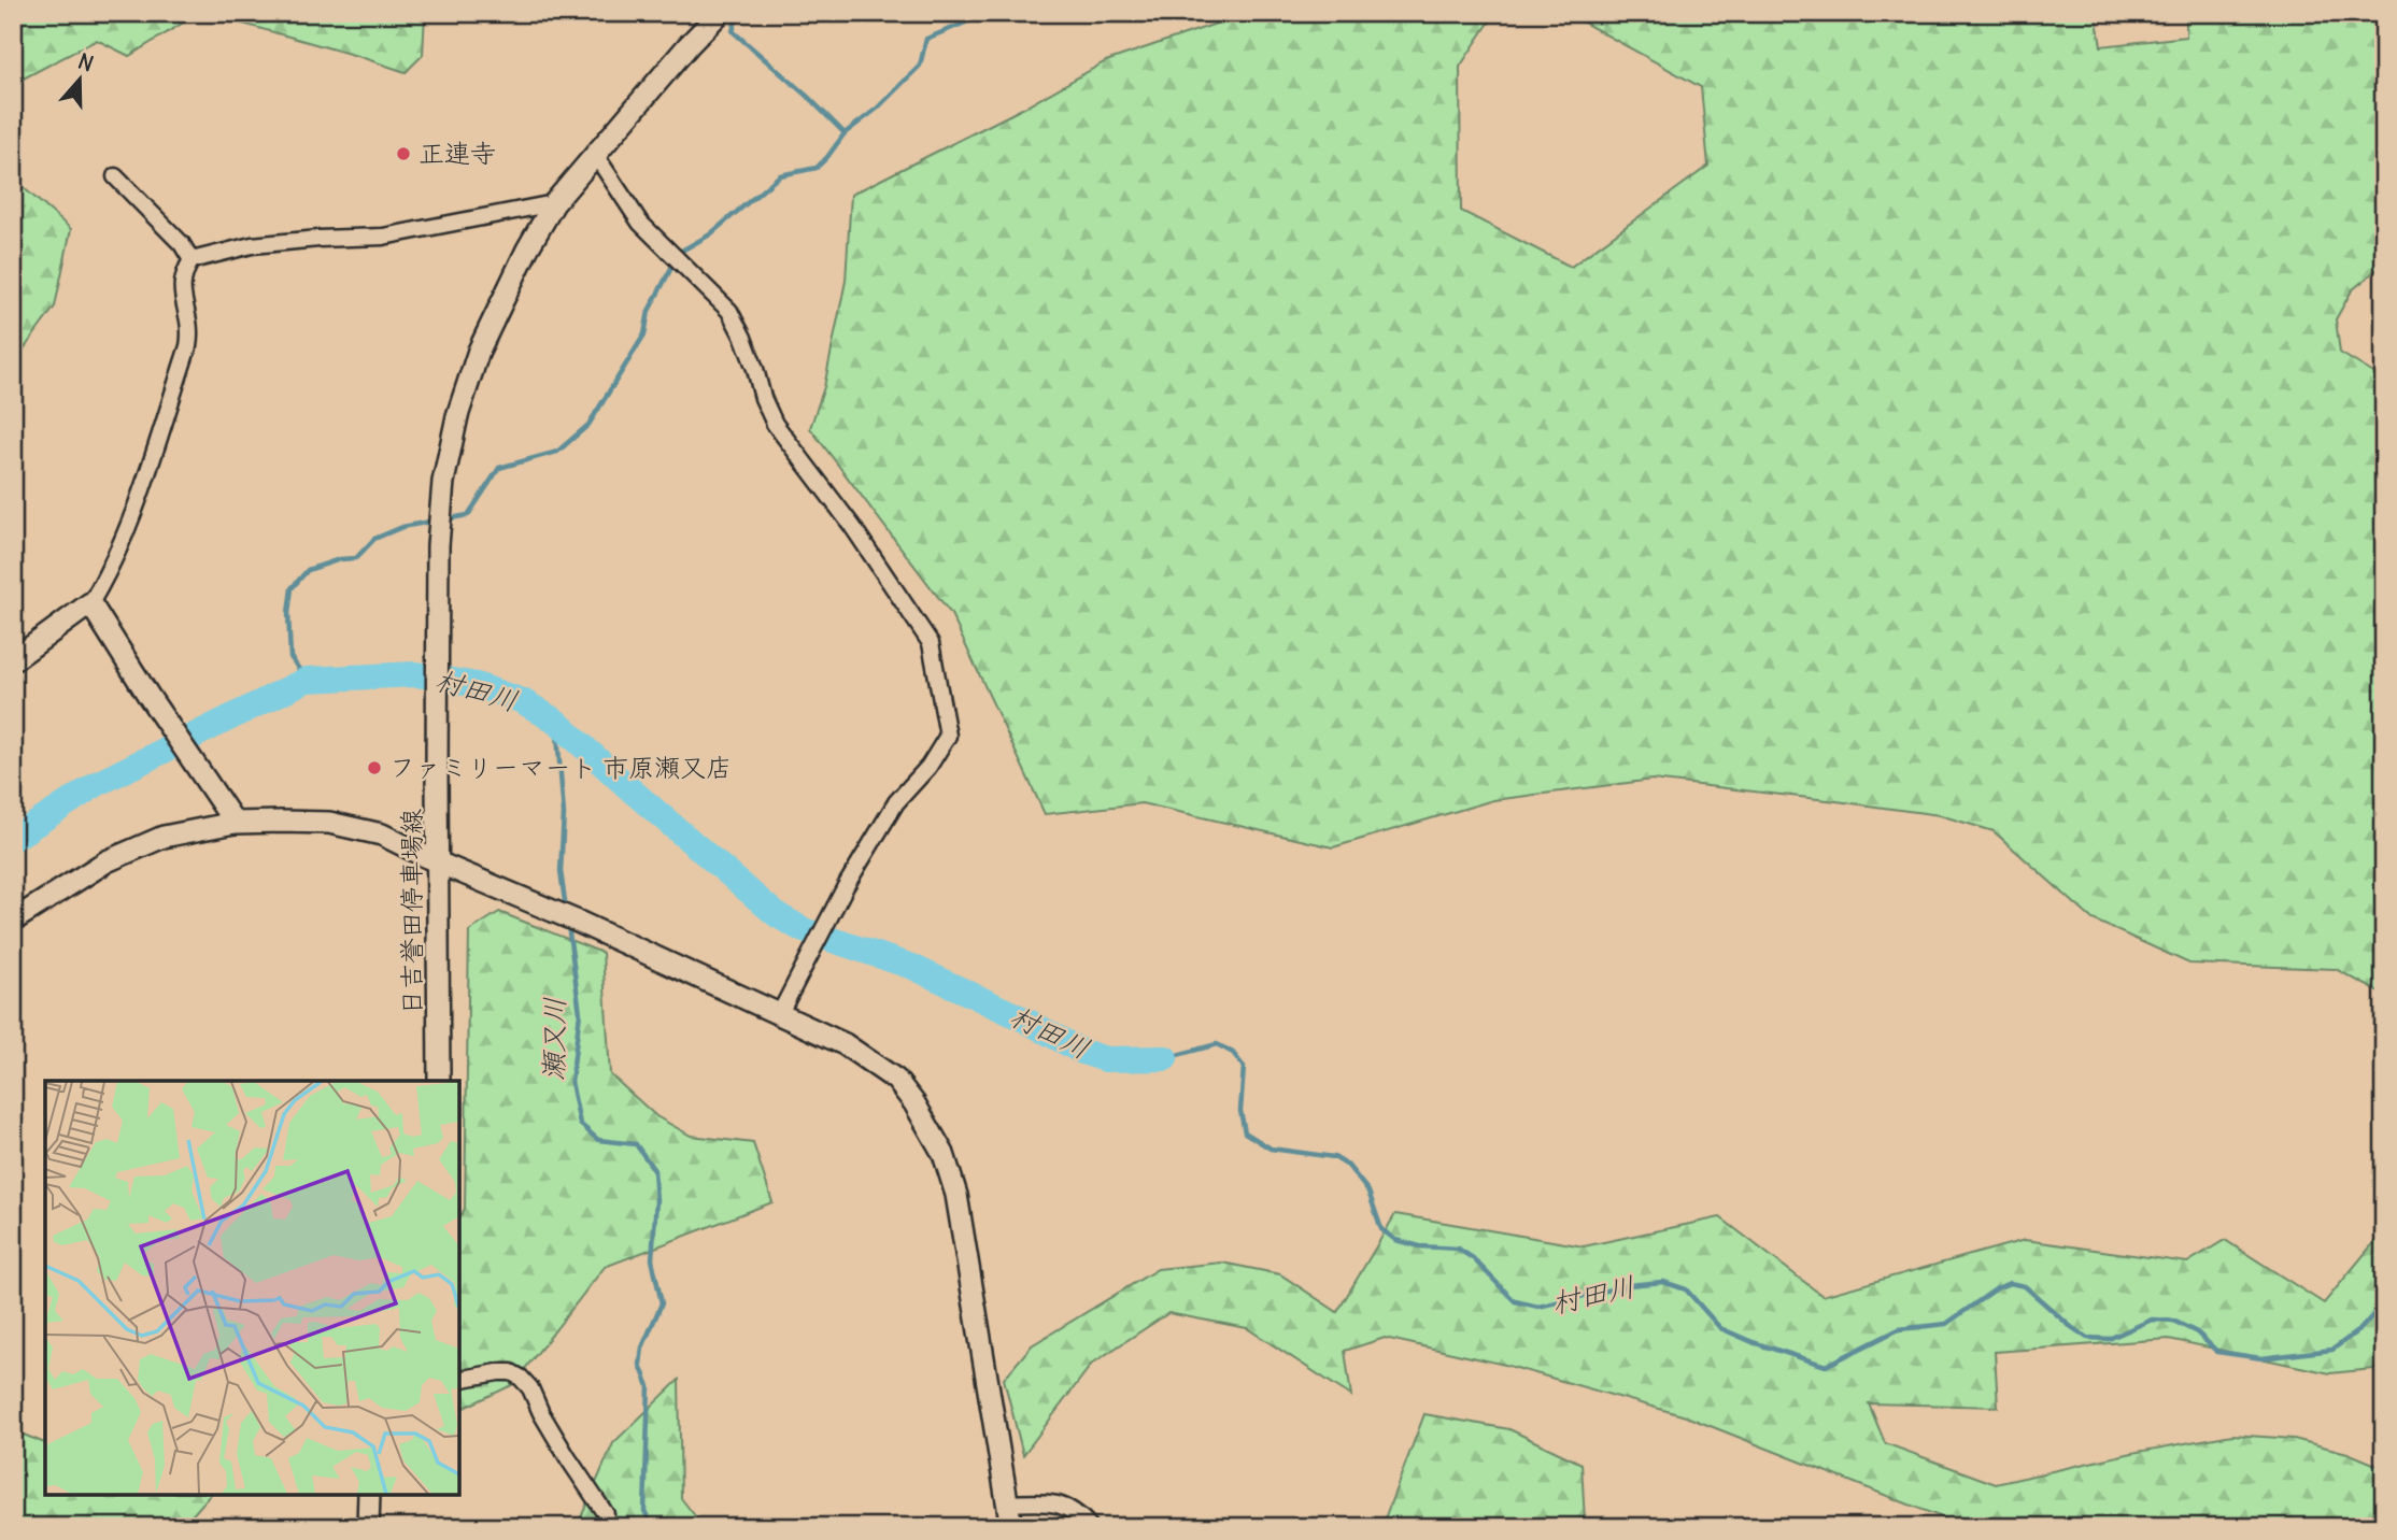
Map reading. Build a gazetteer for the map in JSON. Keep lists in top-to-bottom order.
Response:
{
  "streets": {
    "main road": ["日吉誉田停車場線"]
  },
  "water": ["村田川", "瀬又川"],
  "places": ["正連寺", "ファミリーマート 市原瀬又店"],
  "north": "top"
}
